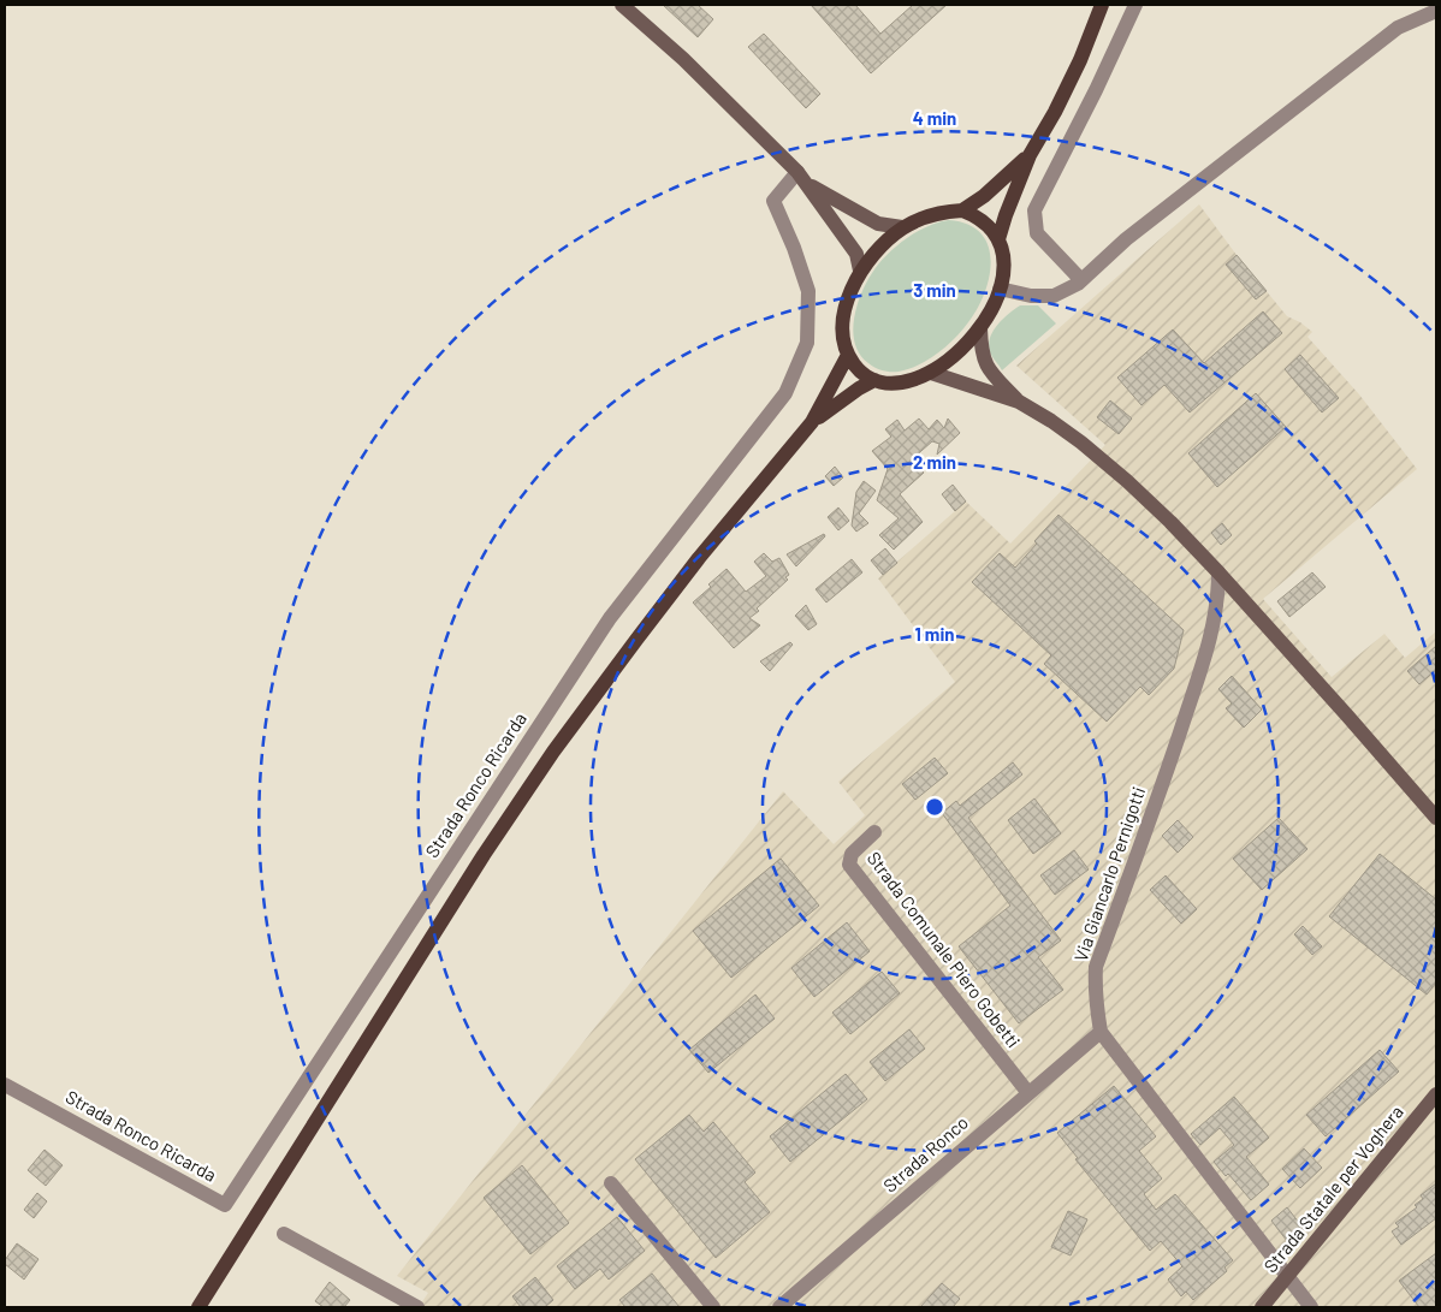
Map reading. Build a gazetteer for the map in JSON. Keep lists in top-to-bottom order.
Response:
{
  "streets": {
    "main road": ["Strada Statale per Voghera"],
    "street": [
      "Strada Ronco Ricarda",
      "Via Giancarlo Pernigotti",
      "Strada Comunale Piero Gobetti",
      "Strada Ronco"
    ]
  },
  "crossings": [
    ["Via Giancarlo Pernigotti", "Strada Ronco"],
    ["Via Giancarlo Pernigotti", "Strada Statale per Voghera"],
    ["Strada Comunale Piero Gobetti", "Strada Ronco"]
  ],
  "rings": [
    "4 min",
    "3 min",
    "2 min",
    "1 min"
  ]
}
